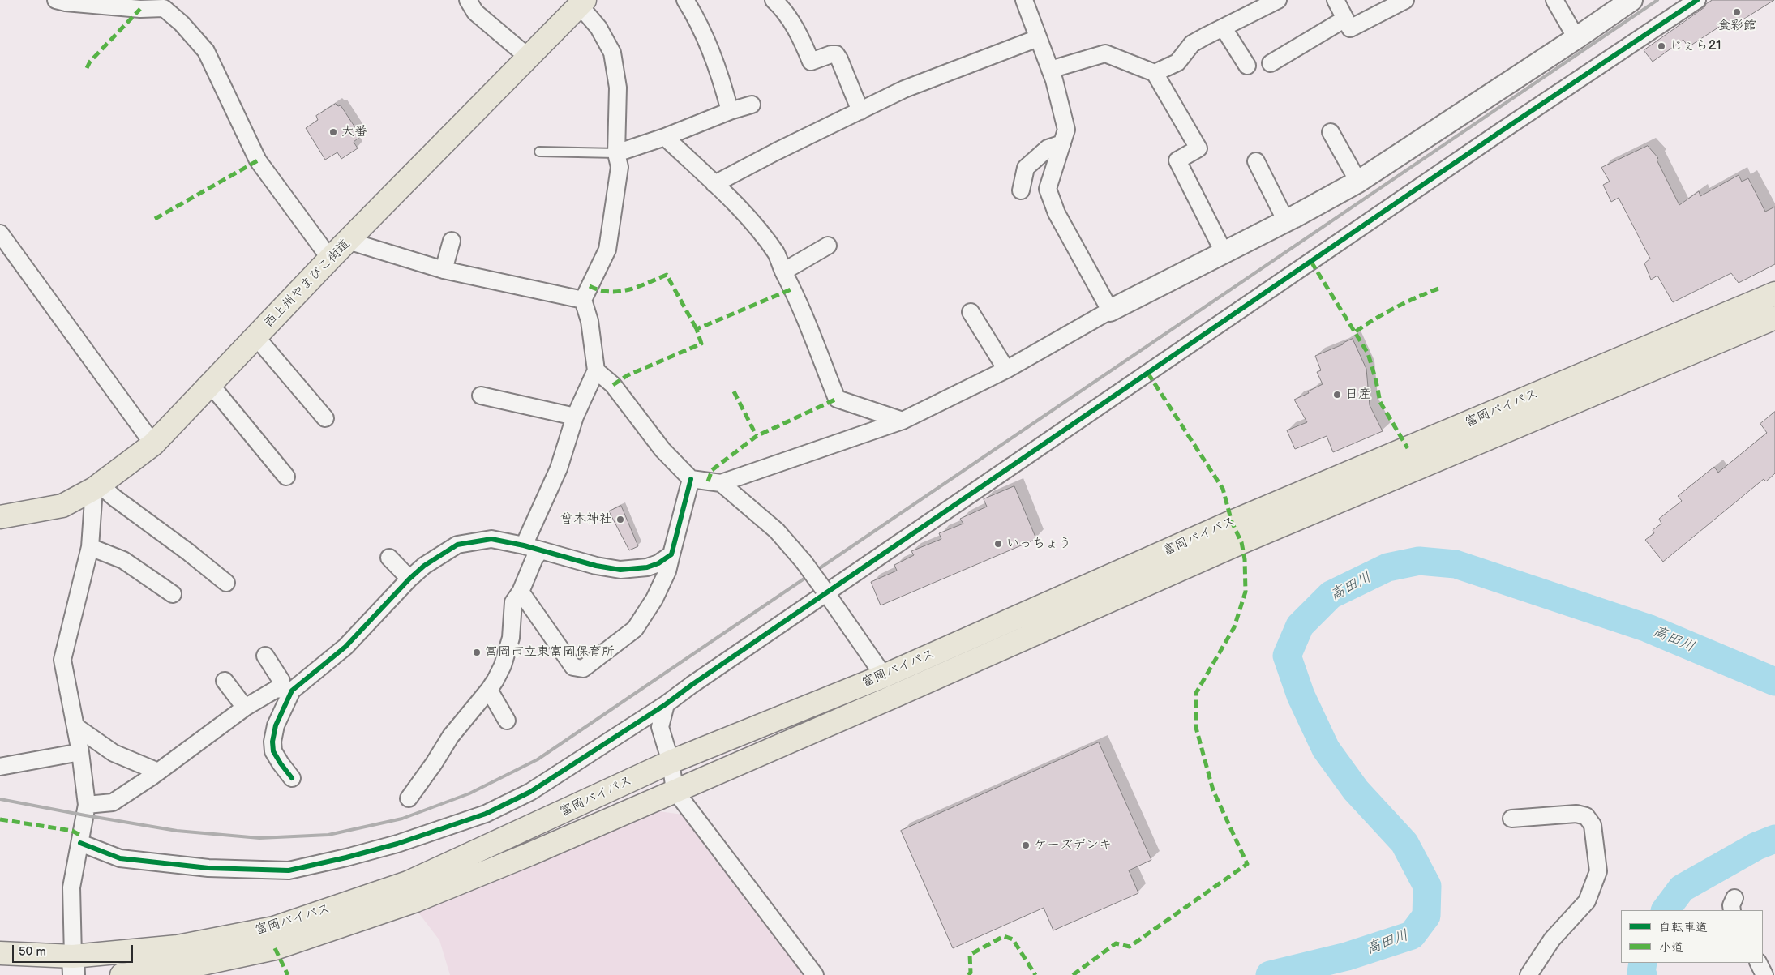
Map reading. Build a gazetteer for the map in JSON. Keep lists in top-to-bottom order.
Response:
{
  "streets": {
    "highway": ["西上州やまびこ街道", "富岡バイパス"]
  },
  "water": ["高田川"],
  "places": [
    "食彩館",
    "じぇら21",
    "大番",
    "日産",
    "曾木神社",
    "いっちょう",
    "富岡市立東富岡保育所",
    "ケーズデンキ"
  ],
  "legend": ["自転車道", "小道"],
  "scale_bar": "50 m"
}
